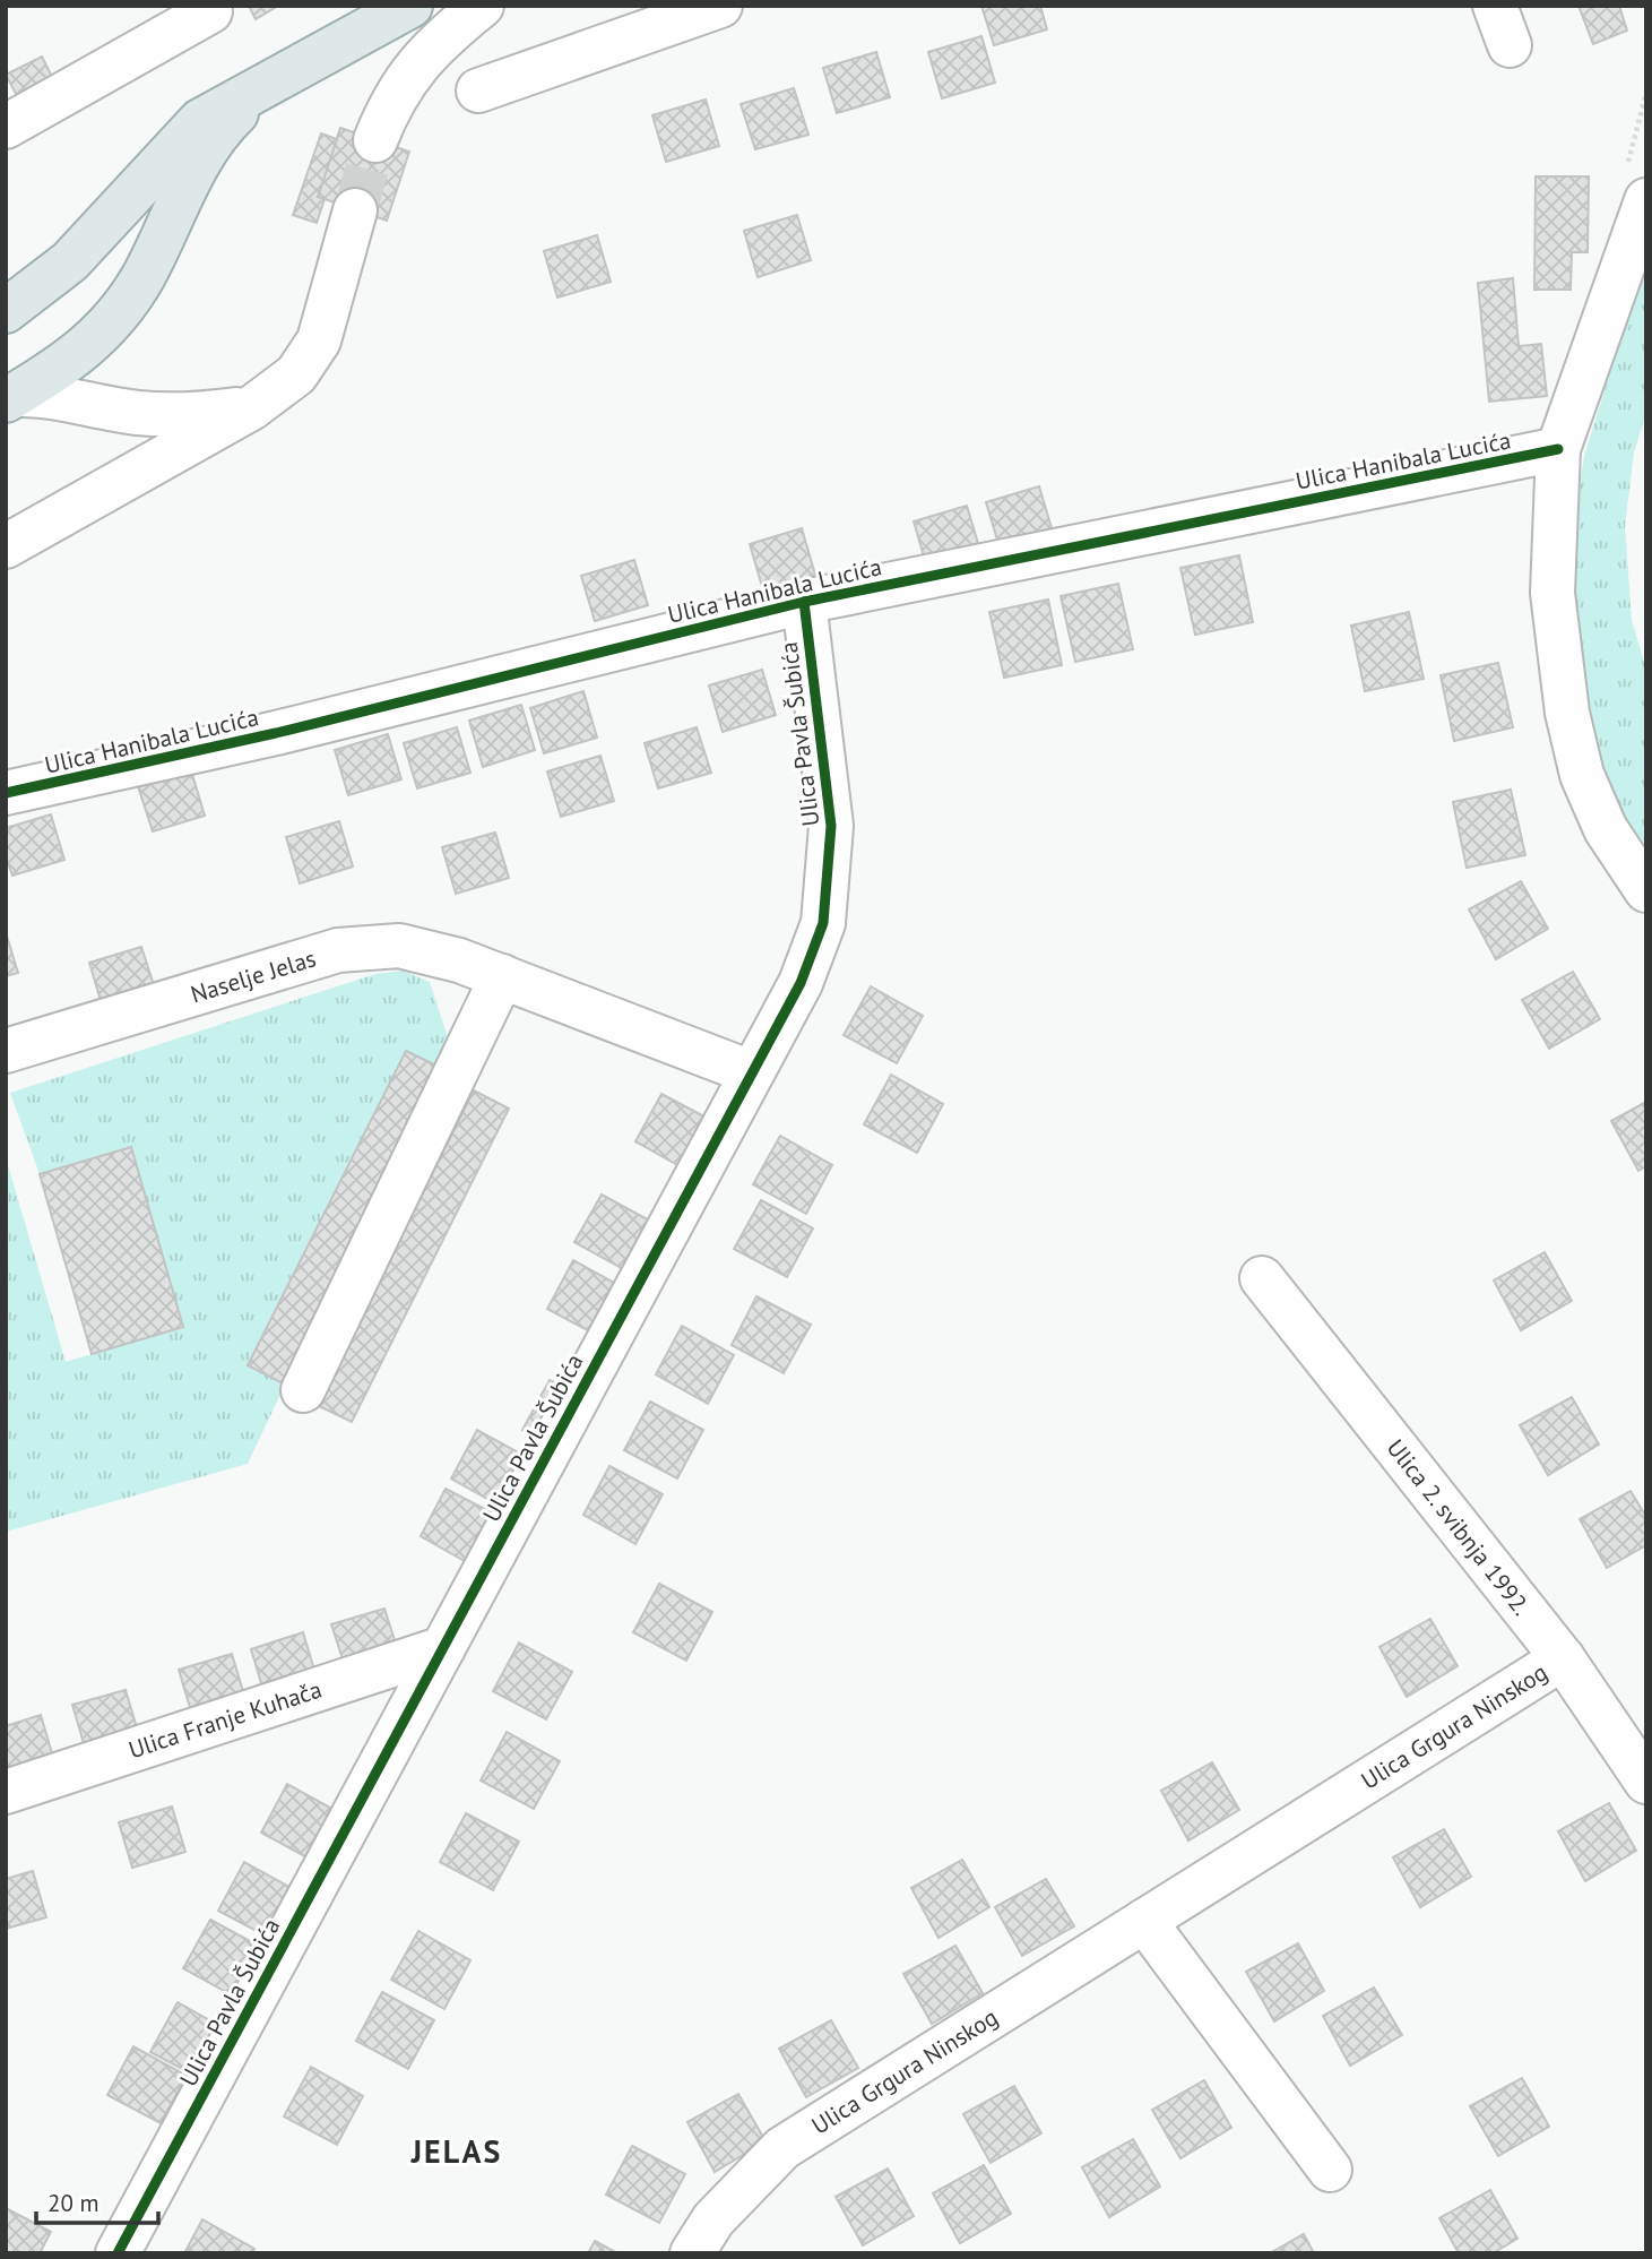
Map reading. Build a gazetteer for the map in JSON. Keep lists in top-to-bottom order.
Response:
{
  "streets": {
    "street": [
      "Ulica Hanibala Lucića",
      "Ulica Pavla Šubića",
      "Naselje Jelas",
      "Ulica 2. svibnja 1992.",
      "Ulica Franje Kuhača",
      "Ulica Grgura Ninskog"
    ]
  },
  "crossings": [
    ["Ulica Hanibala Lucića", "Ulica Pavla Šubića"],
    ["Ulica Pavla Šubića", "Naselje Jelas"],
    ["Ulica Pavla Šubića", "Ulica Franje Kuhača"],
    ["Ulica 2. svibnja 1992.", "Ulica Grgura Ninskog"]
  ],
  "districts": ["JELAS"],
  "scale_bar": "20 m"
}
